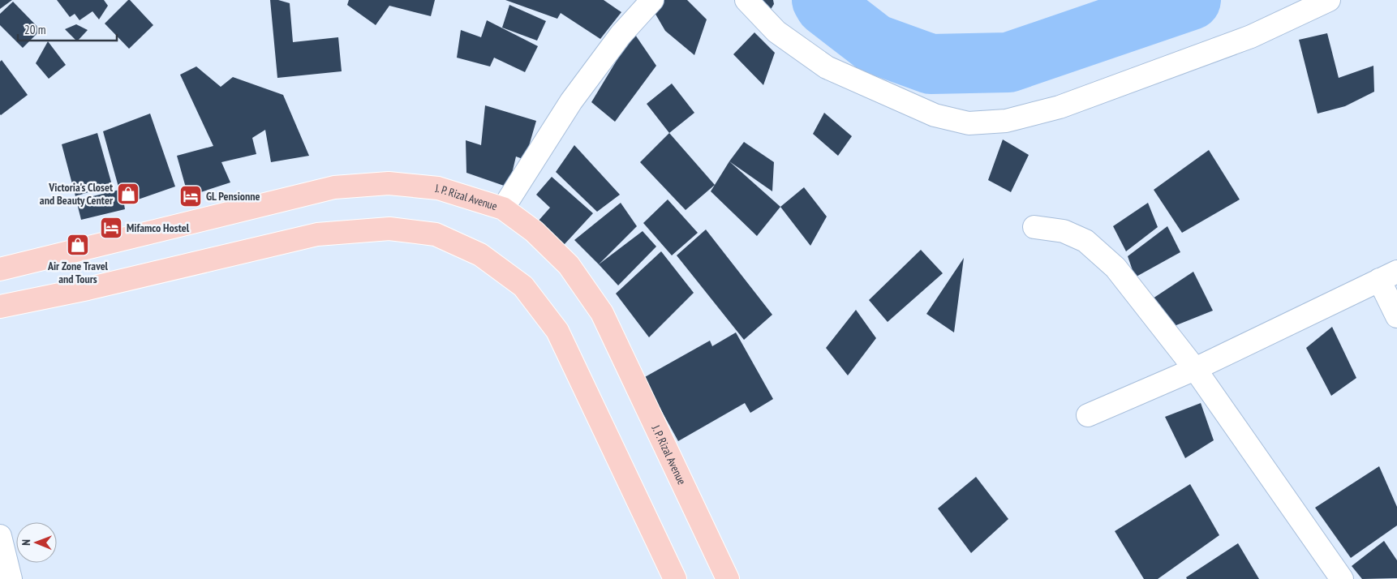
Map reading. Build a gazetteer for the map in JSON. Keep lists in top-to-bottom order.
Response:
{
  "streets": {
    "main road": ["J. P. Rizal Avenue"]
  },
  "places": {
    "shop": ["Victoria's Closet and Beauty Center", "Air Zone Travel and Tours"],
    "hotel": ["GL Pensionne", "Mifamco Hostel"]
  },
  "scale_bar": "20 m",
  "north": "left"
}
